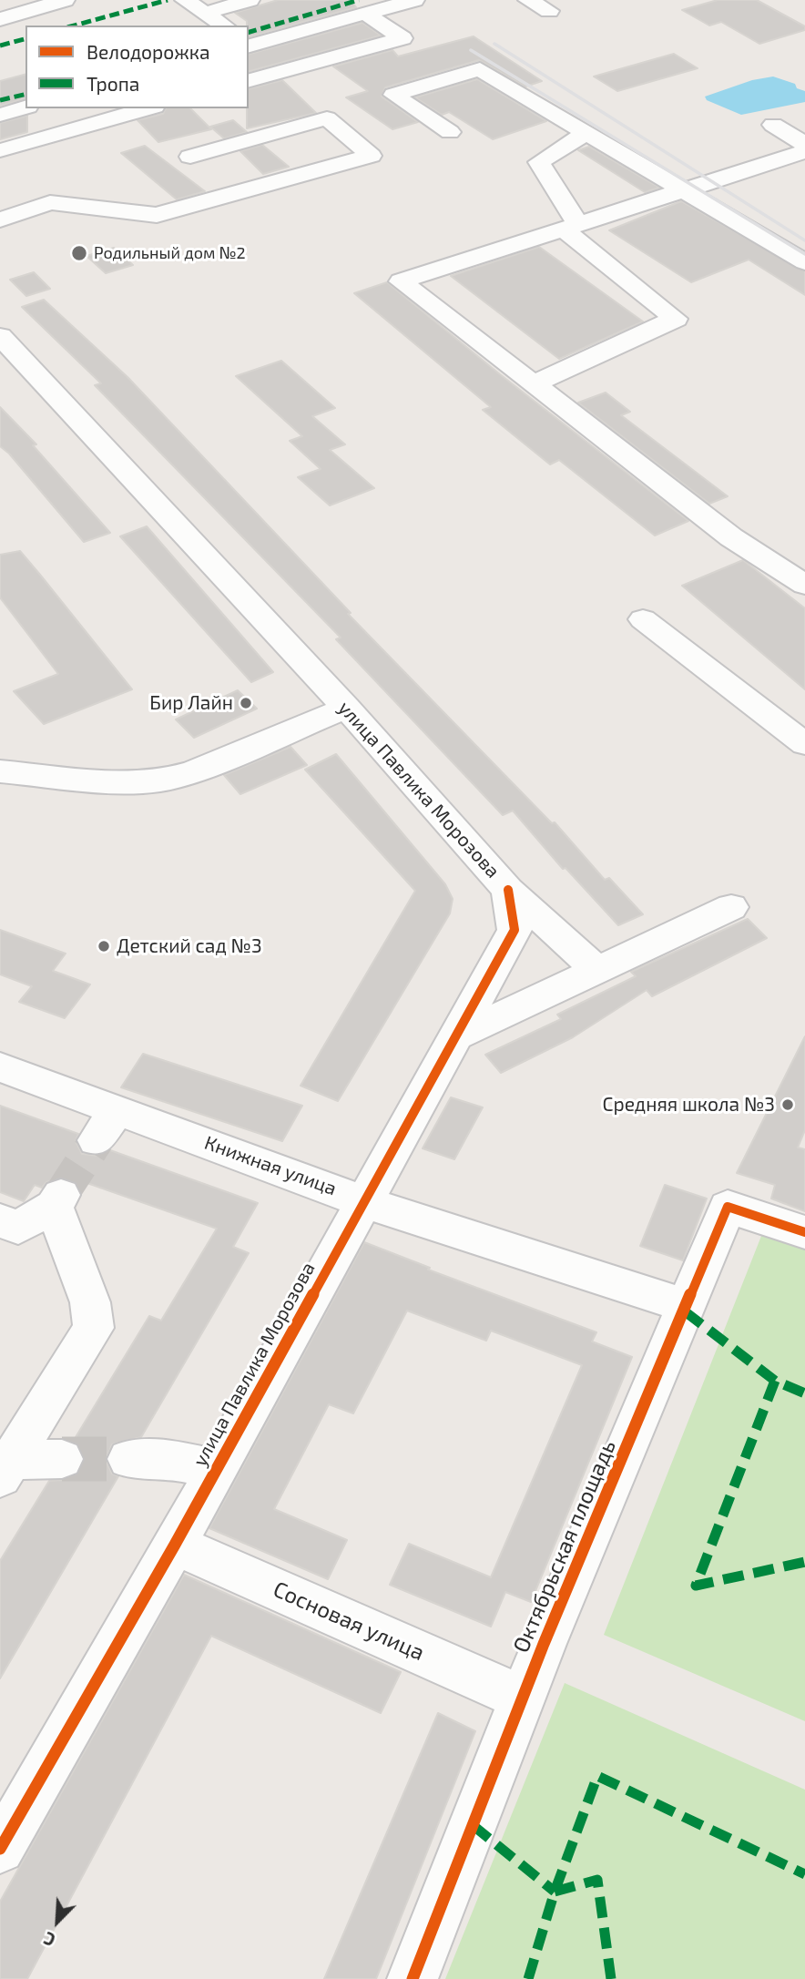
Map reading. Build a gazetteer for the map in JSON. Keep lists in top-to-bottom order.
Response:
{
  "streets": {
    "street": [
      "улица Павлика Морозова",
      "Книжная улица",
      "Октябрьская площадь",
      "Сосновая улица"
    ]
  },
  "crossings": [
    ["улица Павлика Морозова", "Книжная улица"],
    ["улица Павлика Морозова", "Сосновая улица"],
    ["Книжная улица", "Октябрьская площадь"],
    ["Октябрьская площадь", "Сосновая улица"]
  ],
  "places": [
    "Родильный дом №2",
    "Бир Лайн",
    "Детский сад №3",
    "Средняя школа №3"
  ],
  "legend": ["Велодорожка", "Тропа"],
  "north": "bottom left"
}
